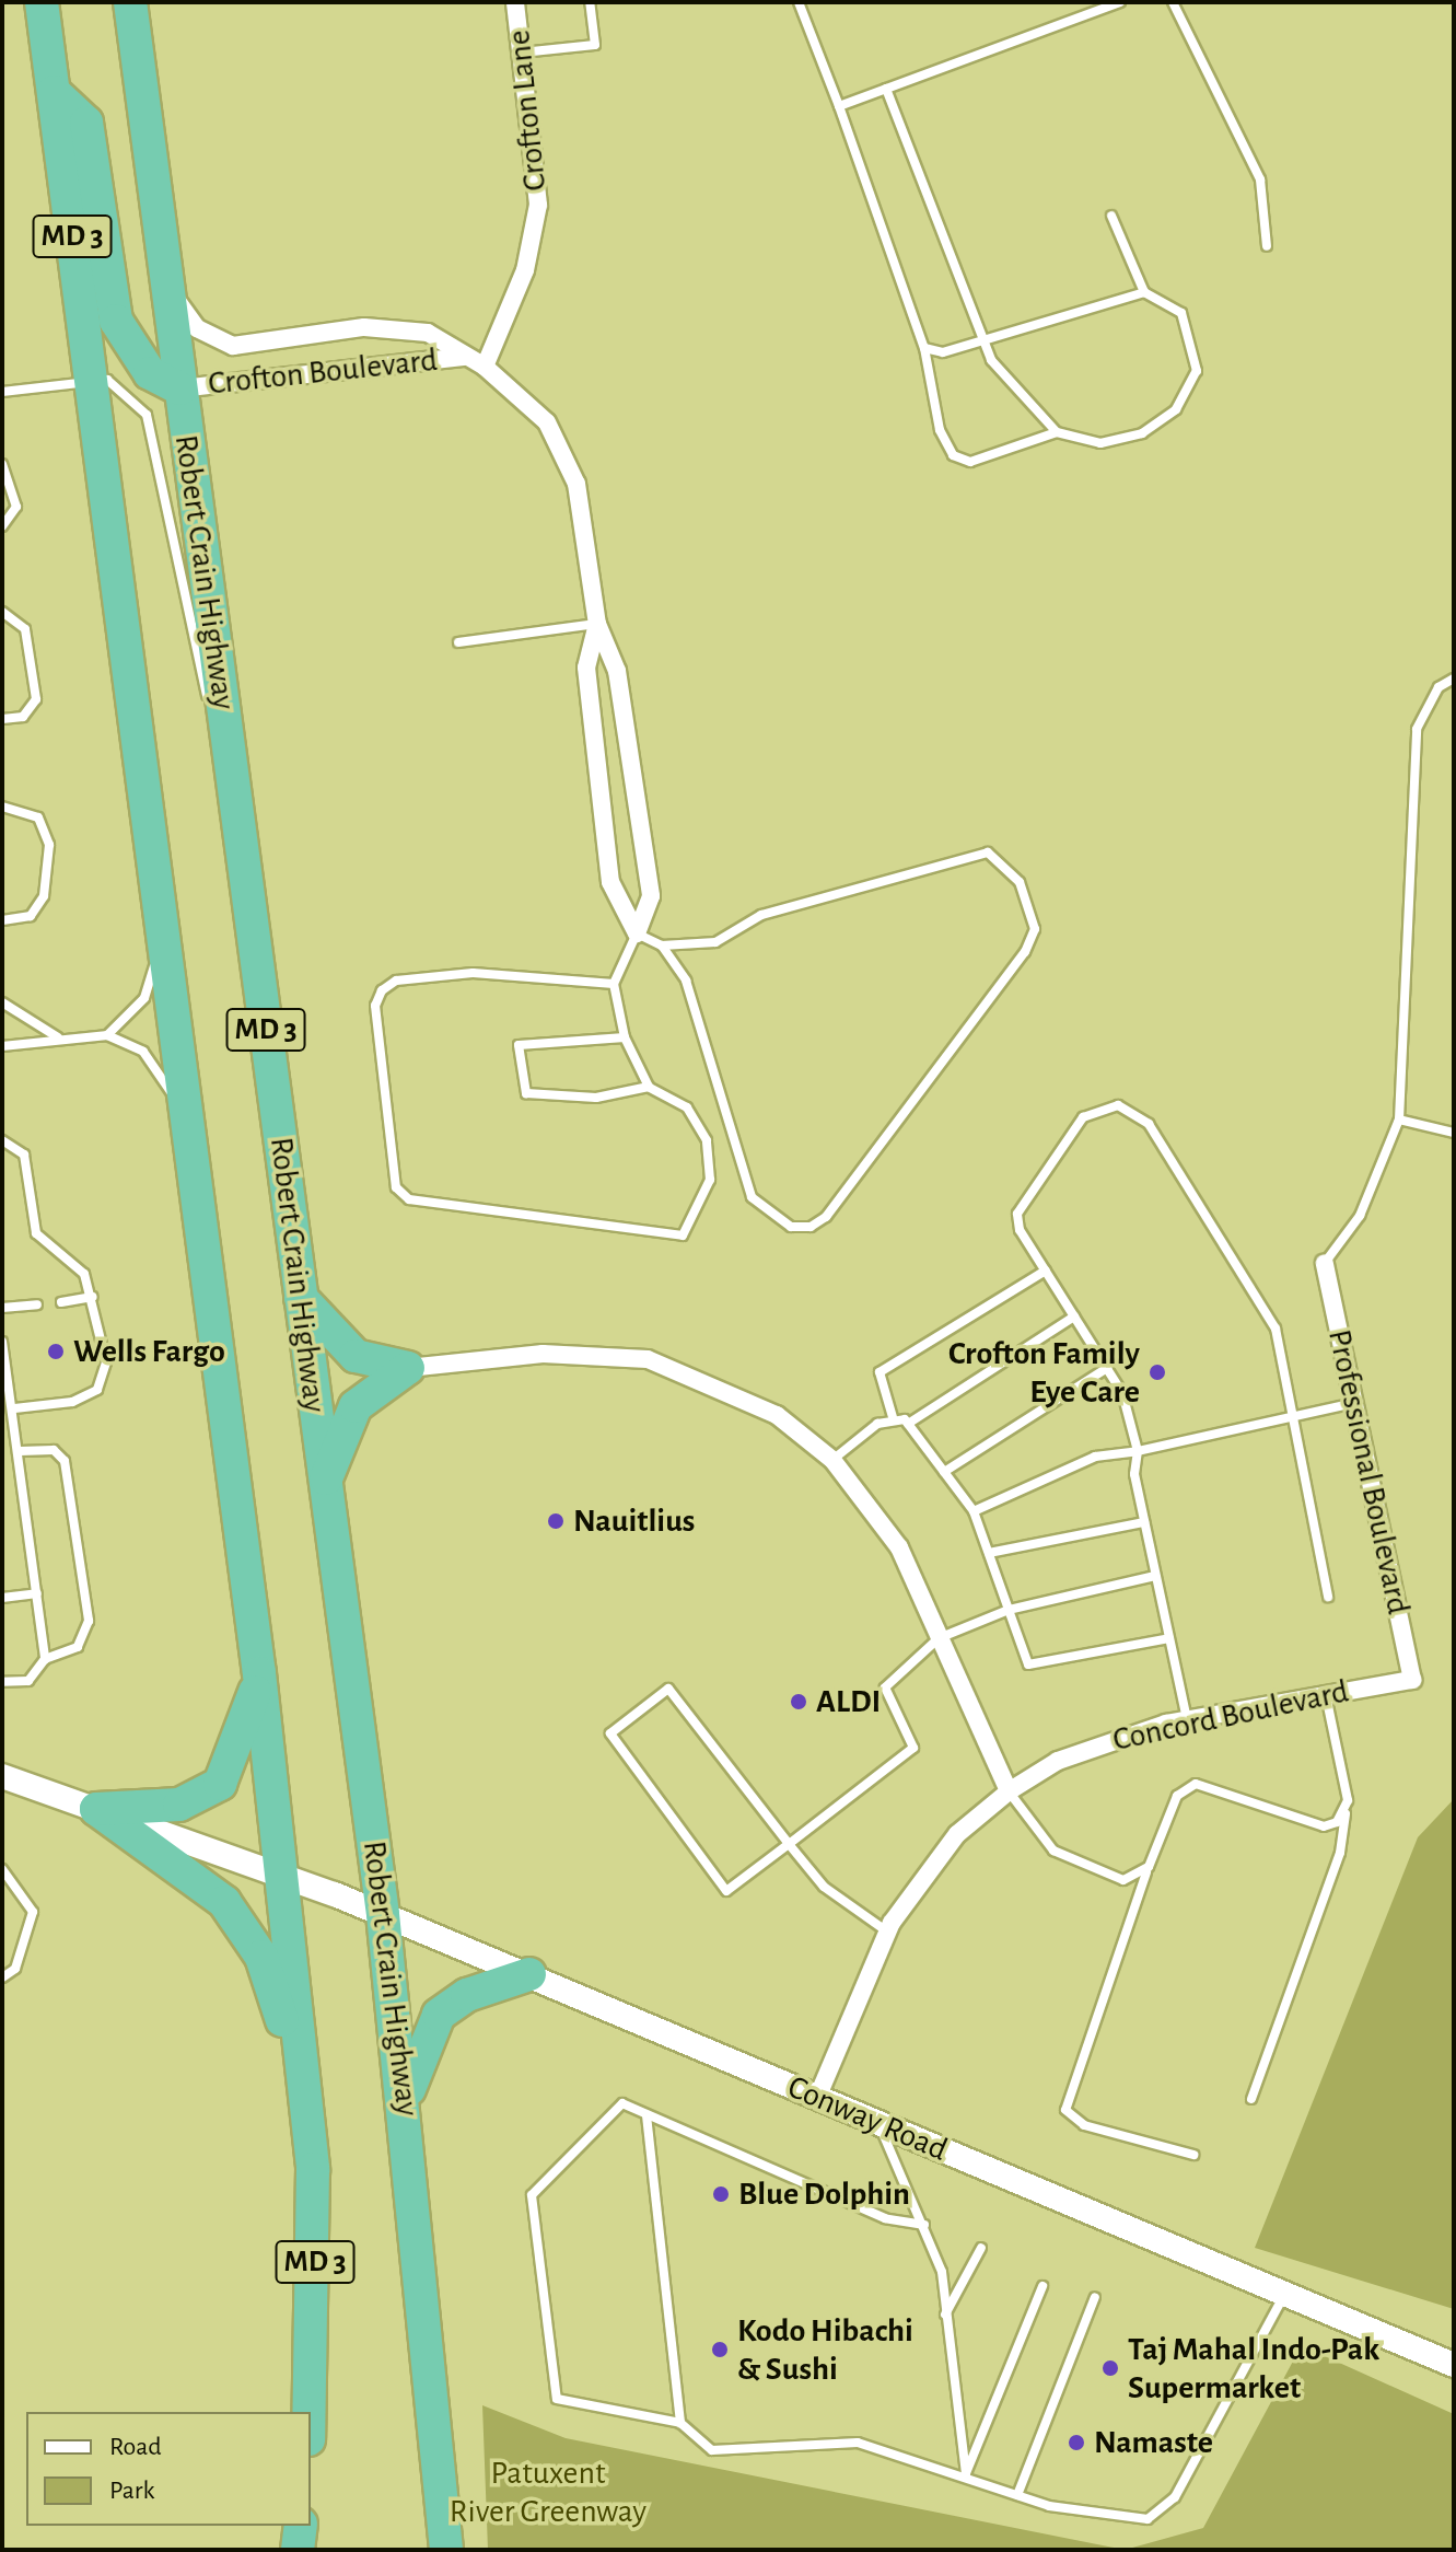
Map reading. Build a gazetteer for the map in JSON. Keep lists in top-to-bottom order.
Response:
{
  "streets": {
    "highway": ["MD 3", "Robert Crain Highway"],
    "street": [
      "Crofton Lane",
      "Crofton Boulevard",
      "Professional Boulevard",
      "Concord Boulevard",
      "Conway Road"
    ]
  },
  "crossings": [
    ["Crofton Lane", "Crofton Boulevard"],
    ["MD 3", "Conway Road"],
    ["Crofton Boulevard", "Robert Crain Highway"],
    ["Robert Crain Highway", "Conway Road"],
    ["Professional Boulevard", "Concord Boulevard"],
    ["Concord Boulevard", "Conway Road"]
  ],
  "parks": ["Patuxent River Greenway"],
  "places": [
    "Wells Fargo",
    "Crofton Family Eye Care",
    "Nauitlius",
    "ALDI",
    "Blue Dolphin",
    "Kodo Hibachi & Sushi",
    "Taj Mahal Indo-Pak Supermarket",
    "Namaste"
  ],
  "legend": ["Road", "Park"]
}
